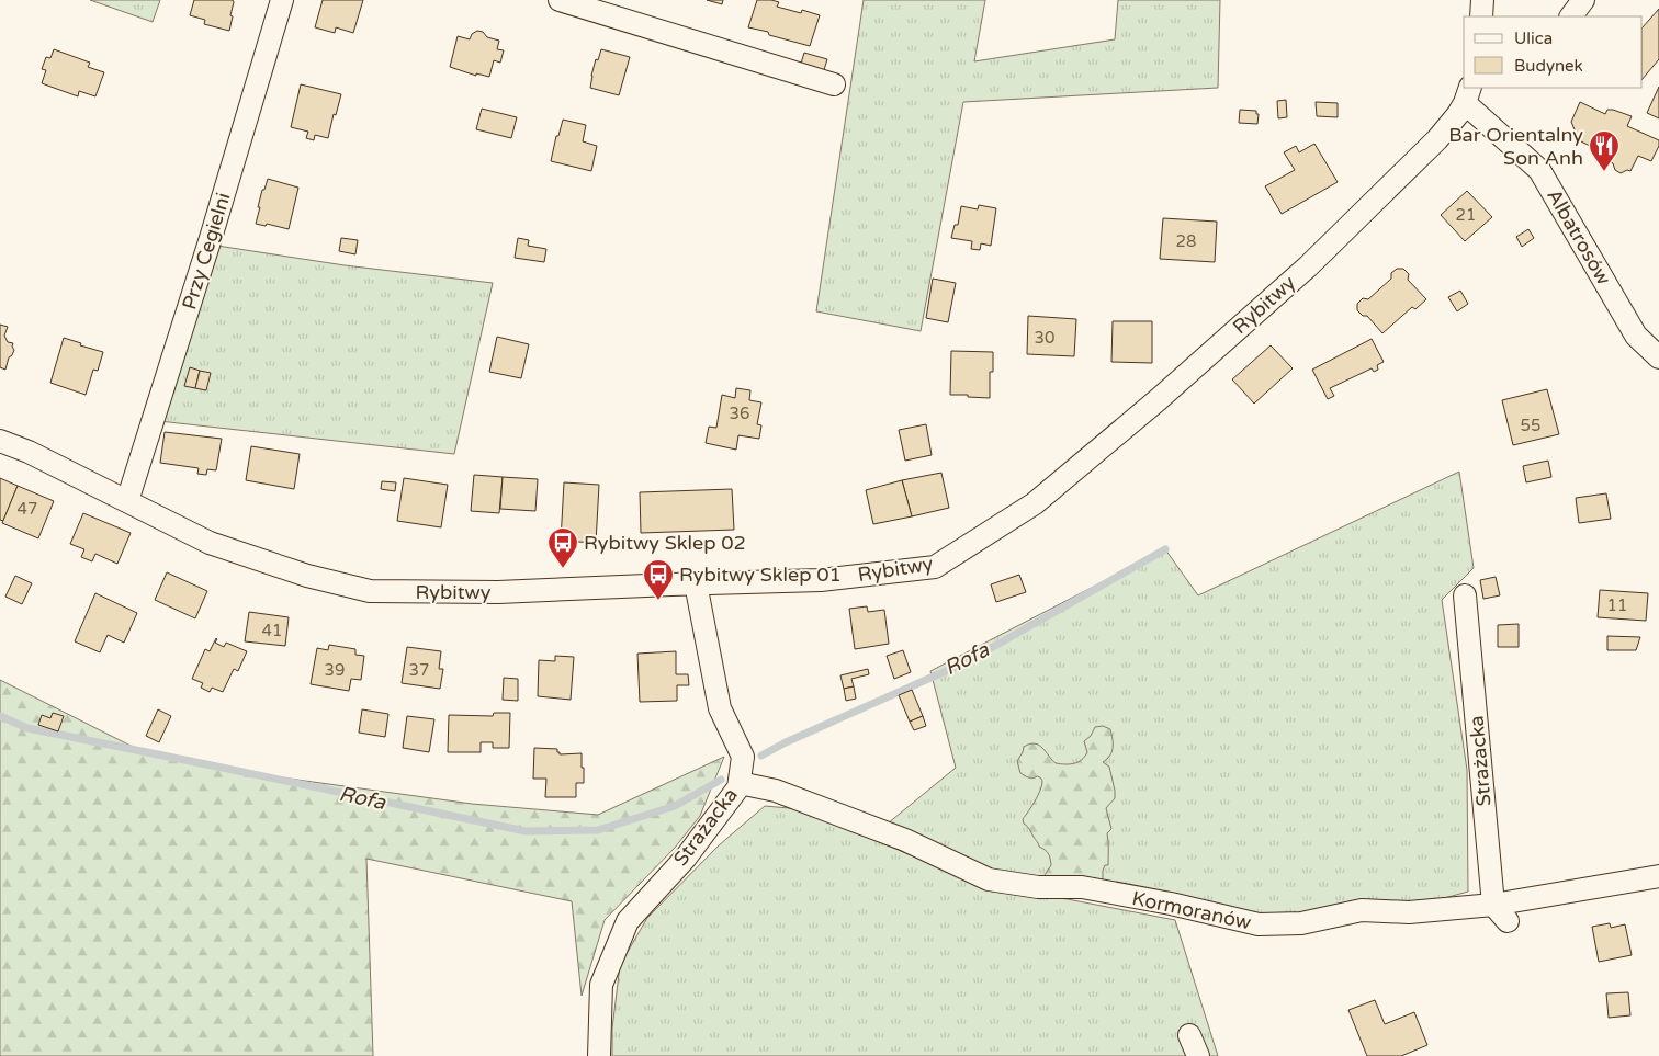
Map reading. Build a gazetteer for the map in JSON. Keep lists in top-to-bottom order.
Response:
{
  "streets": {
    "street": [
      "Albatrosów",
      "Przy Cegielni",
      "Rybitwy",
      "Strażacka",
      "Kormoranów"
    ]
  },
  "crossings": [
    ["Albatrosów", "Rybitwy"],
    ["Przy Cegielni", "Rybitwy"],
    ["Rybitwy", "Strażacka"],
    ["Strażacka", "Kormoranów"]
  ],
  "water": ["Rofa"],
  "places": {
    "restaurant": ["Bar Orientalny Son Anh"],
    "bus stop": ["Rybitwy Sklep 02", "Rybitwy Sklep 01"]
  },
  "house_numbers": [
    "21",
    "28",
    "30",
    "36",
    "55",
    "47",
    "11",
    "41",
    "39",
    "37"
  ],
  "legend": ["Ulica", "Budynek"]
}
